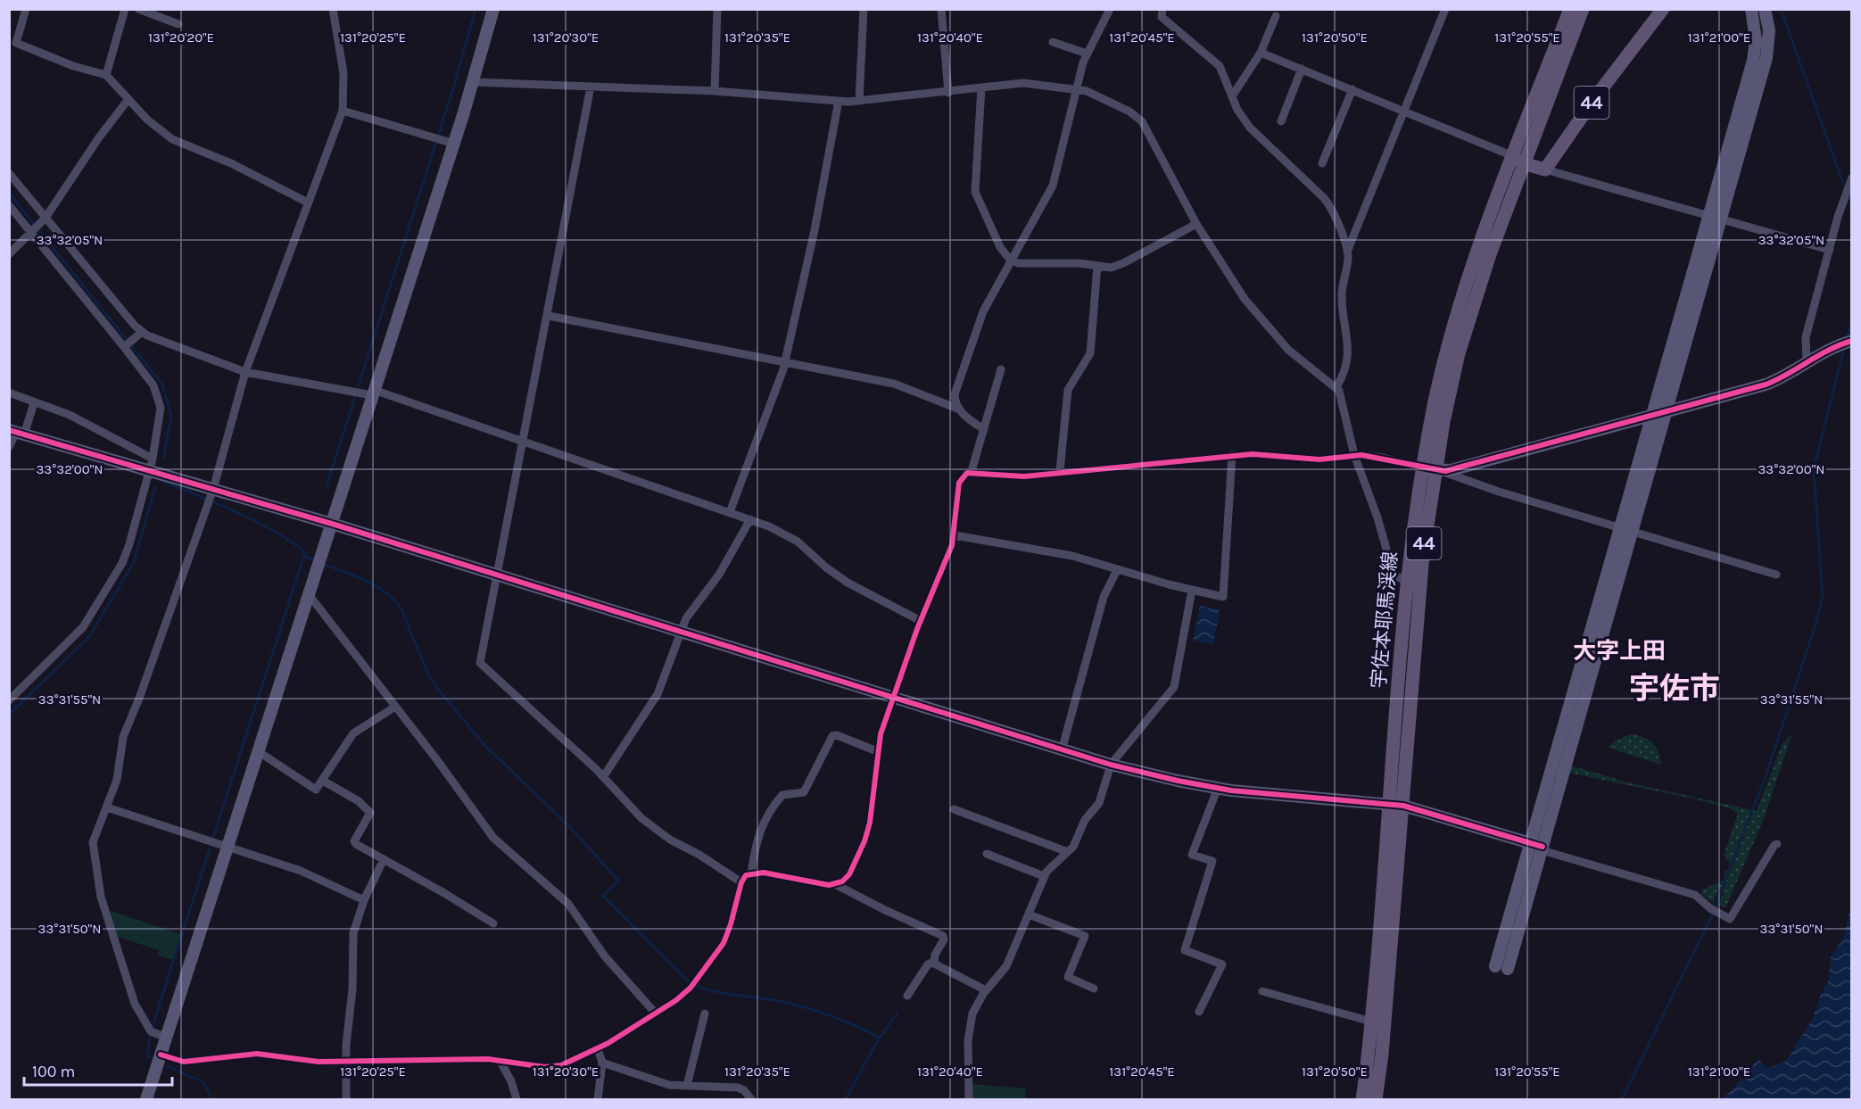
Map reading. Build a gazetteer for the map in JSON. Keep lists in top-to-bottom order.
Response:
{
  "streets": {
    "main road": ["44", "宇佐本耶馬渓線"]
  },
  "districts": ["大字上田", "宇佐市"],
  "scale_bar": "100 m",
  "coordinates": [
    "131°20'20\"E",
    "131°20'25\"E",
    "131°20'30\"E",
    "131°20'35\"E",
    "131°20'40\"E",
    "131°20'45\"E",
    "131°20'50\"E",
    "131°20'55\"E",
    "131°21'00\"E",
    "33°32'05\"N",
    "33°32'00\"N",
    "33°31'55\"N",
    "33°31'50\"N"
  ]
}
